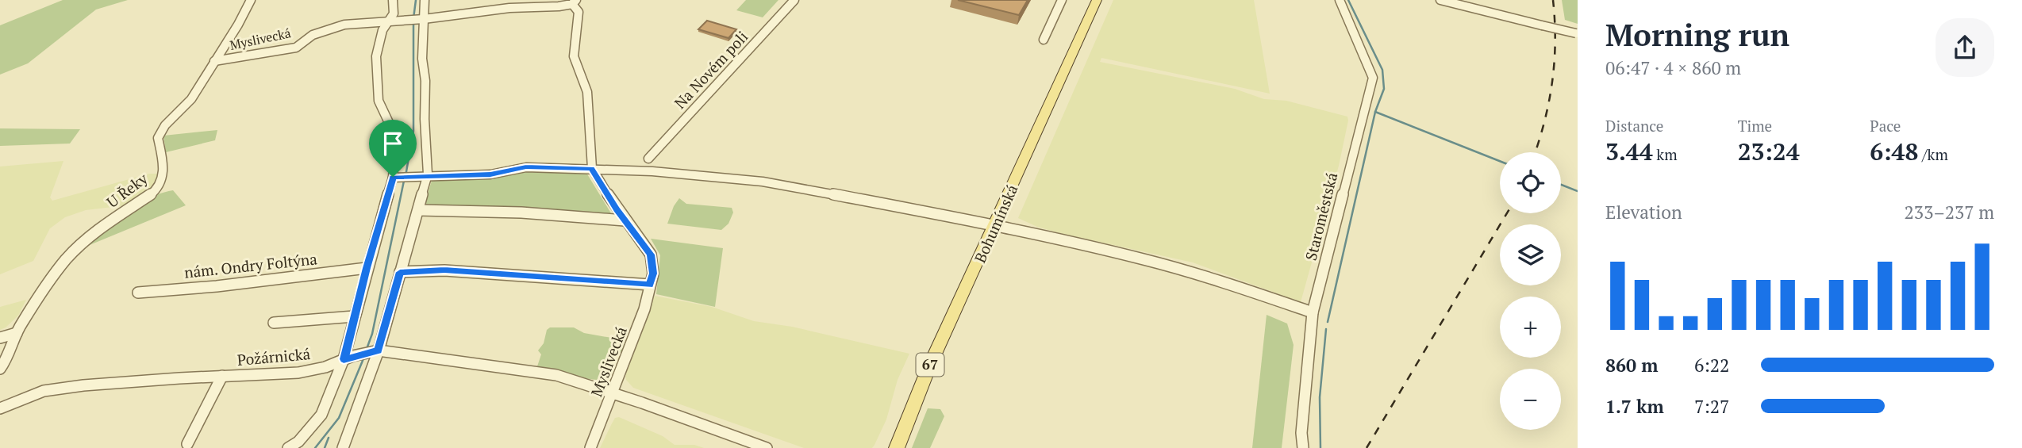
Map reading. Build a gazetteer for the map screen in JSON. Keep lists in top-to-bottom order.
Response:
{
  "streets": {
    "main road": ["Bohumínská", "67"],
    "street": [
      "Myslivecká",
      "Na Novém poli",
      "U Řeky",
      "Staroměstská",
      "nám. Ondry Foltýna",
      "Požárnická"
    ]
  },
  "crossings": [
    ["Myslivecká", "U Řeky"],
    ["Myslivecká", "Požárnická"]
  ],
  "page": {
    "heading": ["Morning run", "06:47 · 4 × 860 m"],
    "stats": [
      ["Distance", "3.44 km"],
      ["Time", "23:24"],
      ["Pace", "6:48 /km"]
    ],
    "map_buttons": ["+", "−"],
    "chart": ["Elevation", "233–237 m"],
    "list": [
      {
        "name": "860 m",
        "note": "6:22"
      },
      {
        "name": "1.7 km",
        "note": "7:27"
      }
    ]
  }
}
